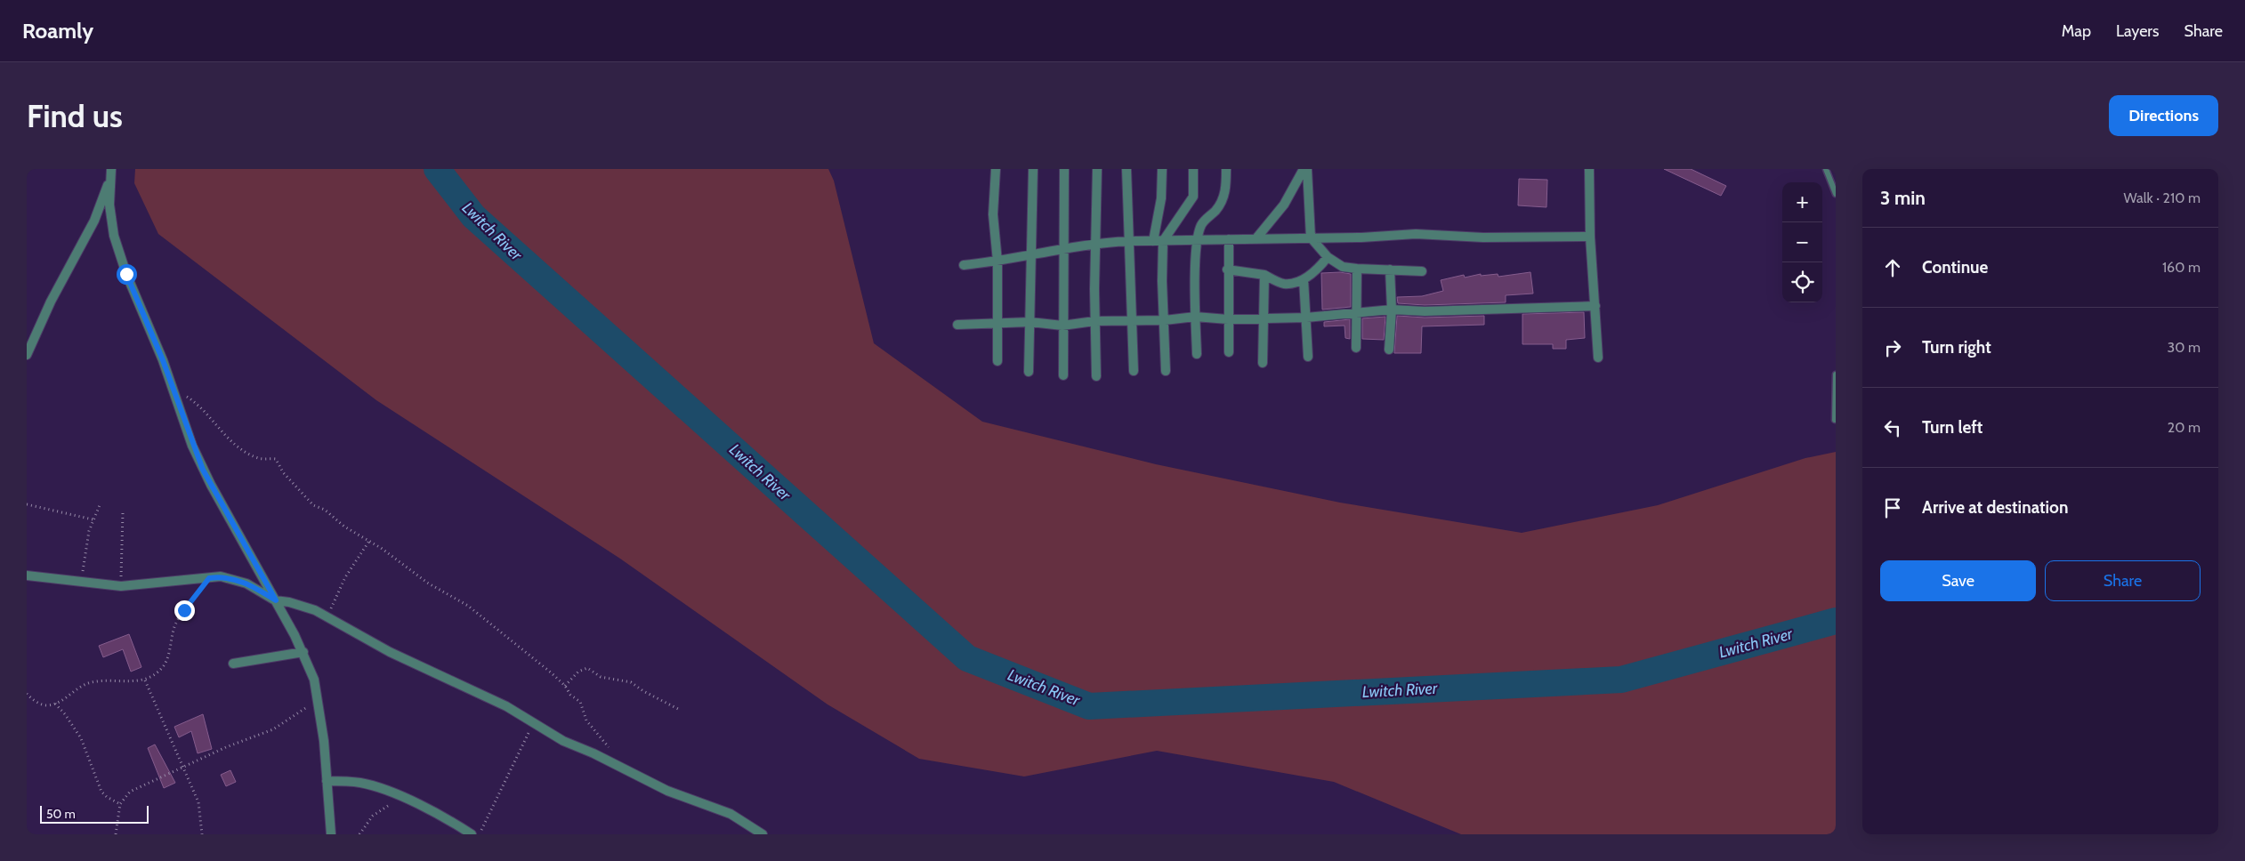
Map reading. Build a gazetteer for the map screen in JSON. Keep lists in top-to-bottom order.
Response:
{
  "water": ["Lwitch River"],
  "scale_bar": "50 m",
  "page": {
    "header": "Roamly",
    "nav": ["Map", "Layers", "Share"],
    "buttons": [
      "Directions",
      ["Save", "Share"]
    ],
    "title": "Find us",
    "heading": ["3 min", "Walk · 210 m"],
    "map_buttons": ["+", "−"],
    "list": [
      ["Continue", "160 m"],
      ["Turn right", "30 m"],
      ["Turn left", "20 m"],
      "Arrive at destination"
    ],
    "scale": "50 m"
  }
}
